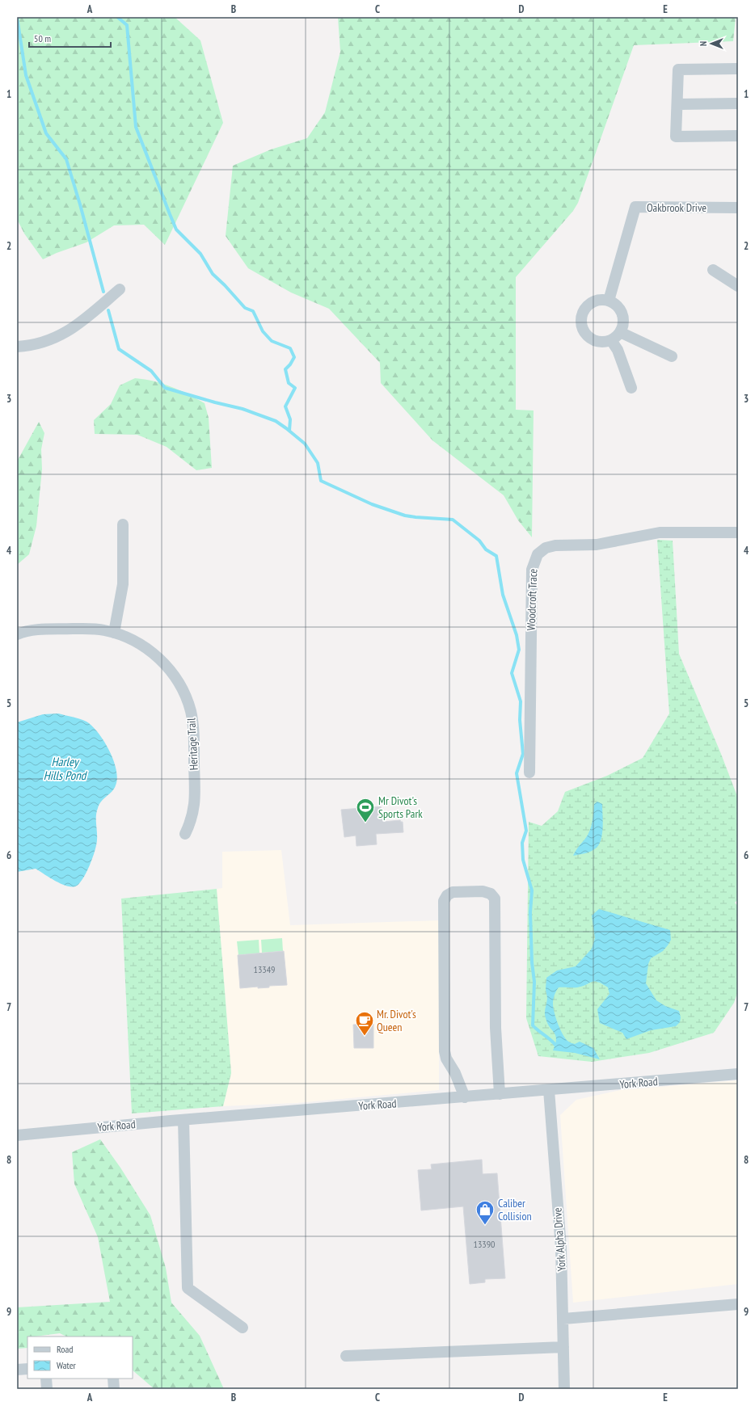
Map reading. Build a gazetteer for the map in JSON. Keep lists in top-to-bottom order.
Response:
{
  "streets": {
    "street": [
      "Oakbrook Drive",
      "Woodcroft Trace",
      "Heritage Trail",
      "York Road",
      "York Alpha Drive"
    ]
  },
  "crossings": [
    ["York Road", "York Alpha Drive"]
  ],
  "water": ["Harley Hills Pond"],
  "places": {
    "sports": ["Mr Divot's Sports Park"],
    "cafe": ["Mr. Divot's Queen"],
    "shop": ["Caliber Collision"]
  },
  "house_numbers": ["13349", "13390"],
  "legend": ["Road", "Water"],
  "scale_bar": "50 m",
  "north": "left",
  "grid": {
    "columns": [
      "A",
      "B",
      "C",
      "D",
      "E"
    ],
    "rows": [
      "1",
      "2",
      "3",
      "4",
      "5",
      "6",
      "7",
      "8",
      "9"
    ]
  }
}
